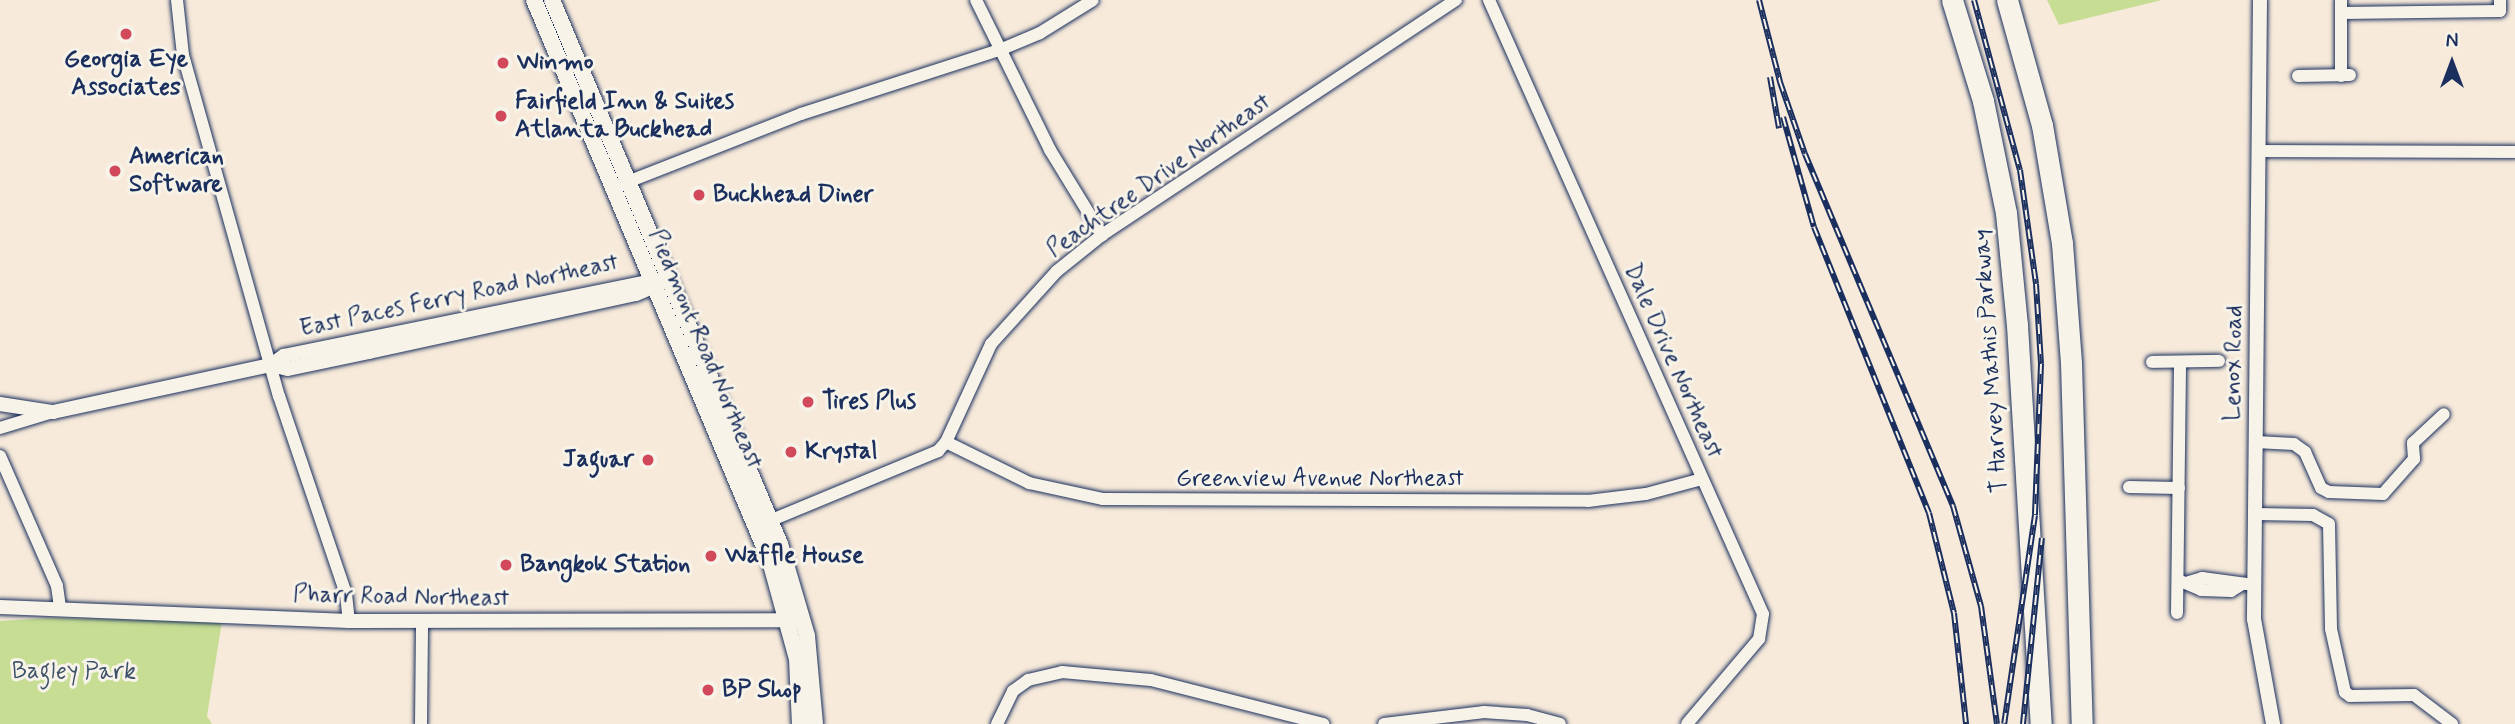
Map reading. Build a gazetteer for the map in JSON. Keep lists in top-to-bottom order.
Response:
{
  "streets": {
    "highway": ["T Harvey Mathis Parkway"],
    "main road": ["Piedmont Road Northeast"],
    "street": [
      "Peachtree Drive Northeast",
      "East Paces Ferry Road Northeast",
      "Dale Drive Northeast",
      "Lenox Road",
      "Greenview Avenue Northeast",
      "Pharr Road Northeast"
    ]
  },
  "crossings": [
    ["Peachtree Drive Northeast", "Greenview Avenue Northeast"],
    ["East Paces Ferry Road Northeast", "Piedmont Road Northeast"],
    ["Piedmont Road Northeast", "Pharr Road Northeast"],
    ["Dale Drive Northeast", "Greenview Avenue Northeast"]
  ],
  "parks": ["Bagley Park"],
  "places": [
    "Georgia Eye Associates",
    "Winmo",
    "Fairfield Inn & Suites Atlanta Buckhead",
    "American Software",
    "Buckhead Diner",
    "Tires Plus",
    "Krystal",
    "Jaguar",
    "Waffle House",
    "Bangkok Station",
    "BP Shop"
  ],
  "north": "top"
}
